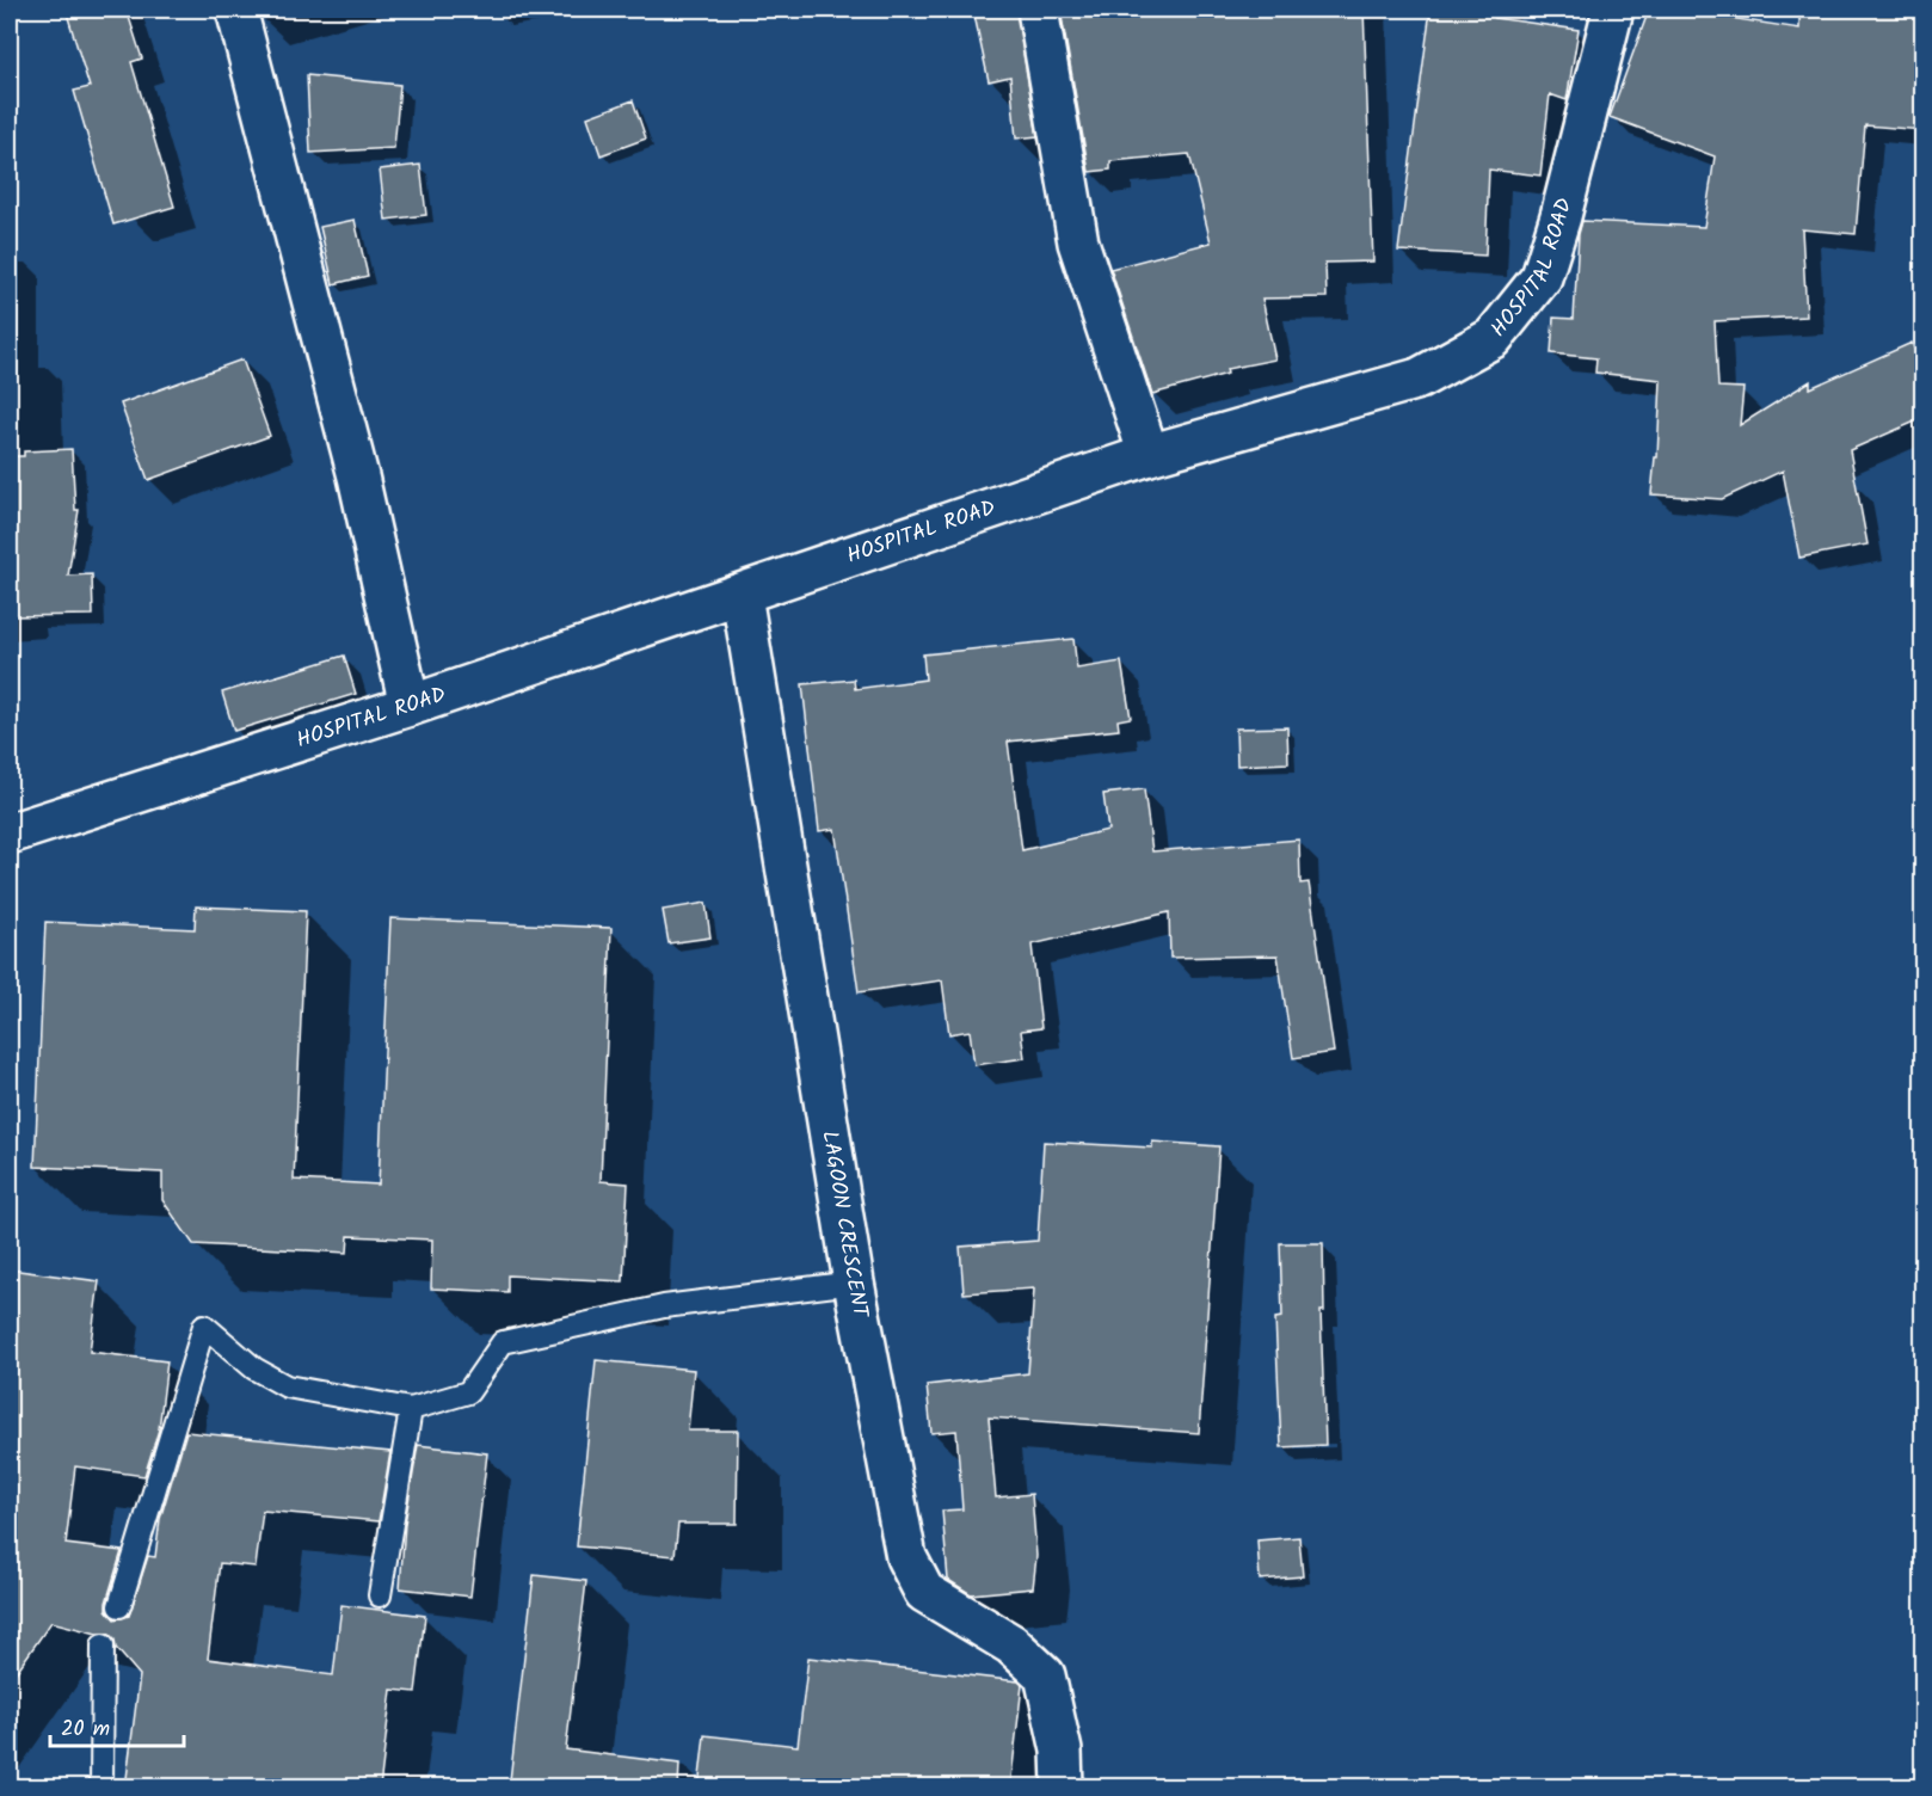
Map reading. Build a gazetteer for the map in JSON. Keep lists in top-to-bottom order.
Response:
{
  "streets": {
    "street": ["HOSPITAL ROAD", "LAGOON CRESCENT"]
  },
  "crossings": [
    ["HOSPITAL ROAD", "LAGOON CRESCENT"]
  ],
  "scale_bar": "20 m"
}
